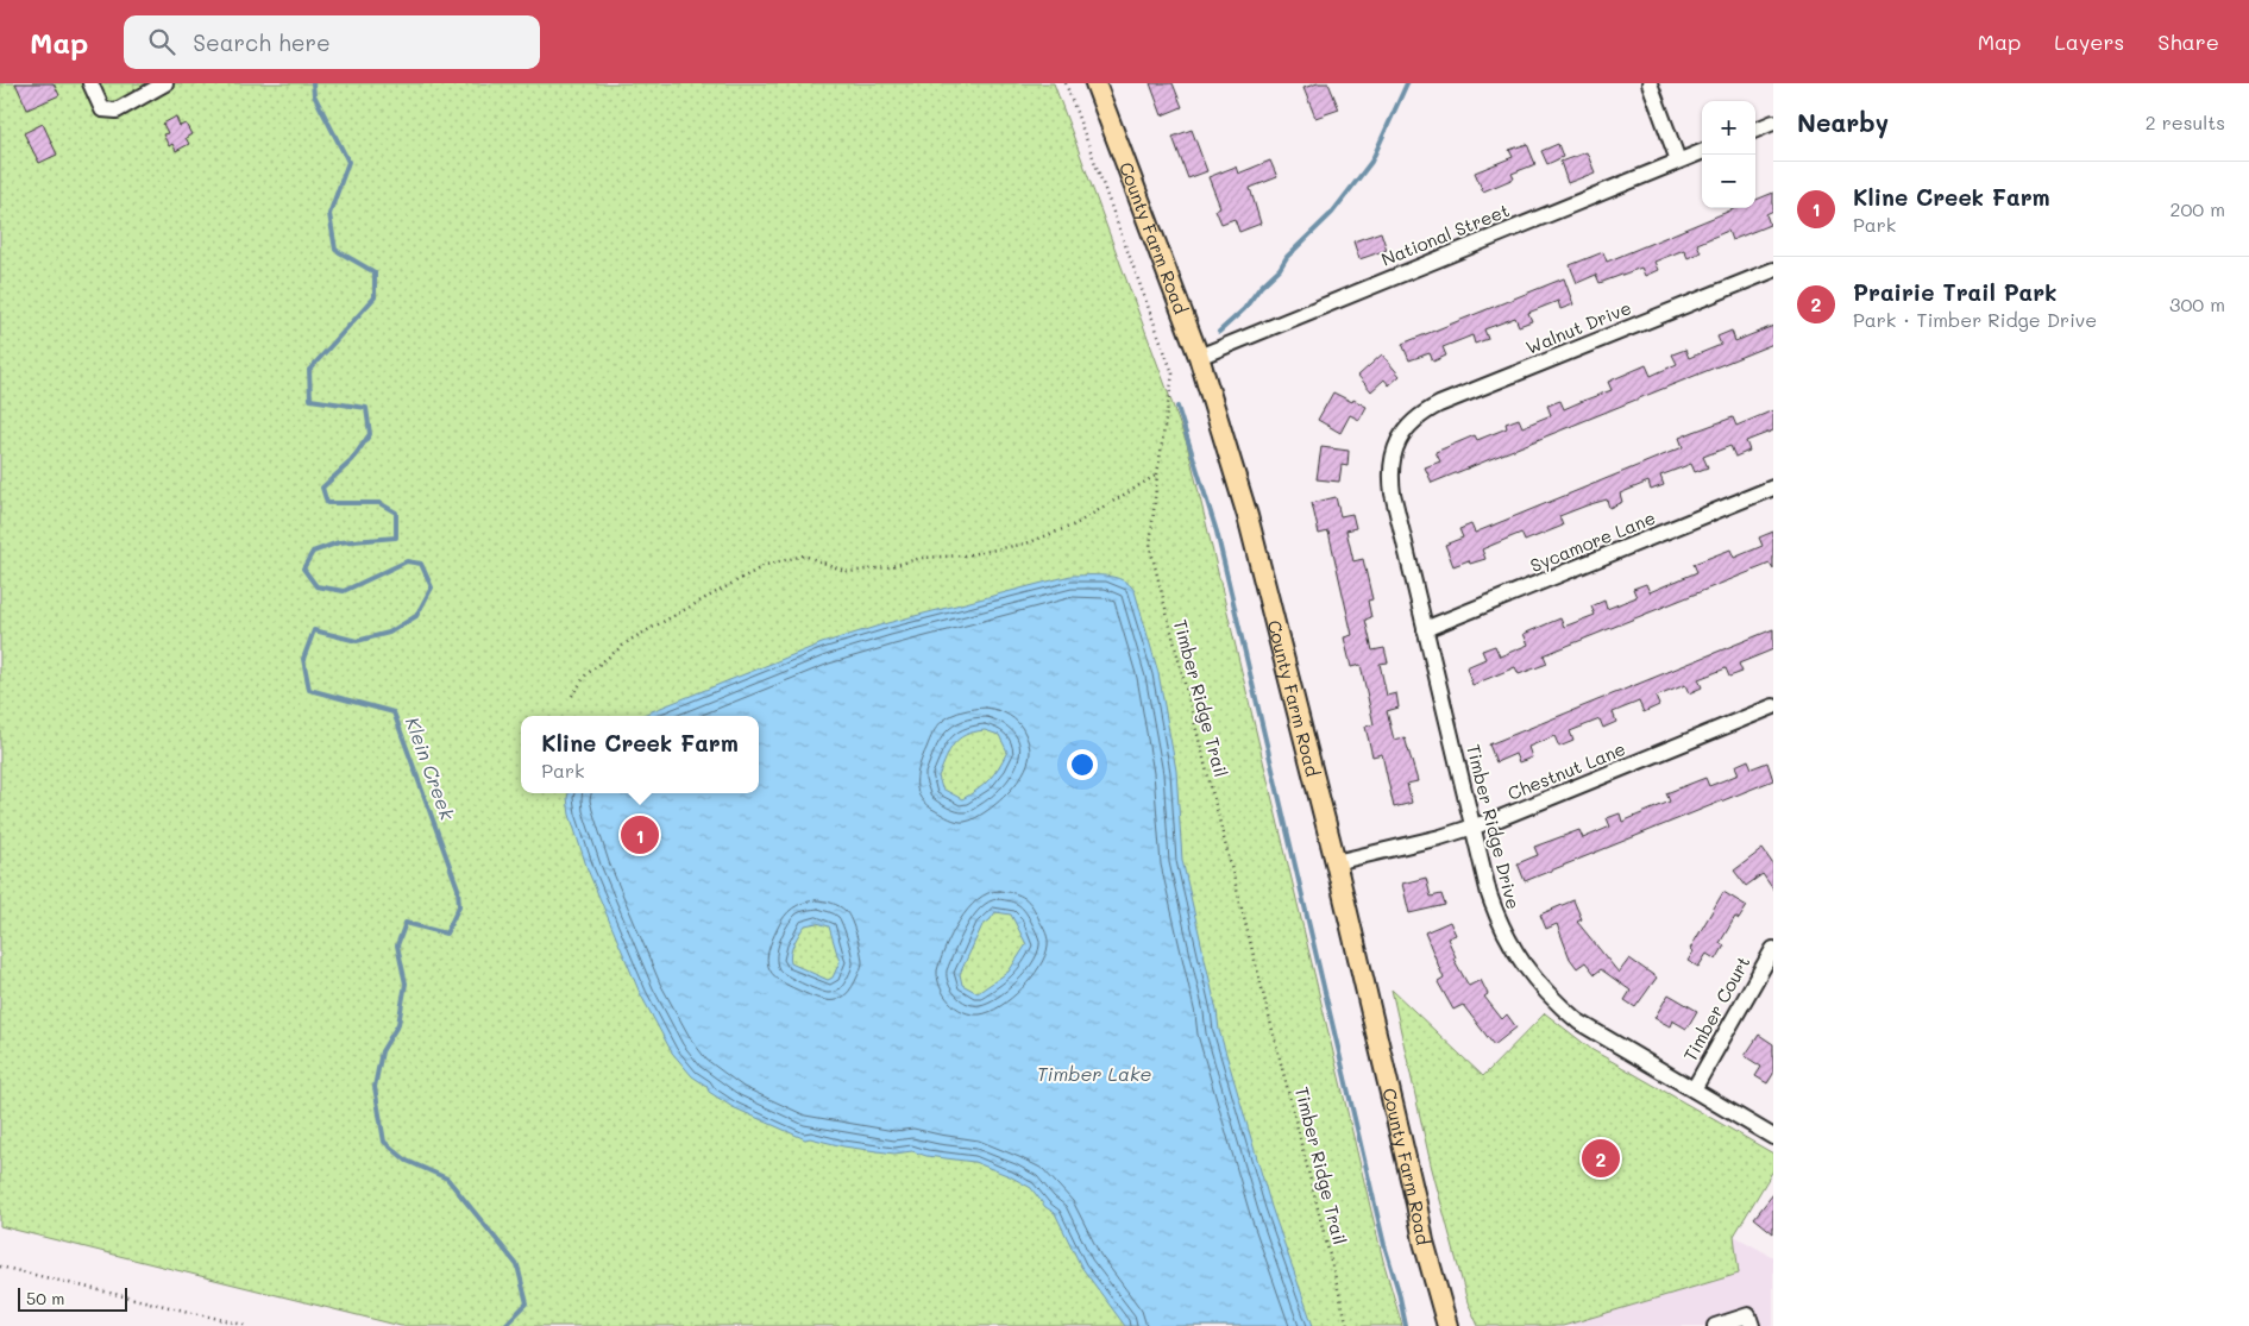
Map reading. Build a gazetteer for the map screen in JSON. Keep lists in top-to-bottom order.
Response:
{
  "streets": {
    "main road": ["County Farm Road"],
    "street": [
      "National Street",
      "Walnut Drive",
      "Sycamore Lane",
      "Chestnut Lane",
      "Timber Ridge Drive",
      "Timber Court"
    ],
    "path": ["Timber Ridge Trail"]
  },
  "crossings": [
    ["National Street", "County Farm Road"],
    ["County Farm Road", "Chestnut Lane"],
    ["Walnut Drive", "Timber Ridge Drive"],
    ["Sycamore Lane", "Timber Ridge Drive"],
    ["Chestnut Lane", "Timber Ridge Drive"],
    ["Timber Ridge Drive", "Timber Court"]
  ],
  "water": ["Klein Creek", "Timber Lake"],
  "scale_bar": "50 m",
  "page": {
    "header": "Map",
    "search": "Search here",
    "nav": ["Map", "Layers", "Share"],
    "heading": ["Nearby", "2 results"],
    "map_buttons": ["+", "−"],
    "list": [
      {
        "mark": "1",
        "name": "Kline Creek Farm",
        "note": "Park",
        "value": "200 m"
      },
      {
        "mark": "2",
        "name": "Prairie Trail Park",
        "note": "Park · Timber Ridge Drive",
        "value": "300 m"
      }
    ],
    "popup": ["Kline Creek Farm", "Park"],
    "pins": ["1", "2"],
    "scale": "50 m"
  }
}
